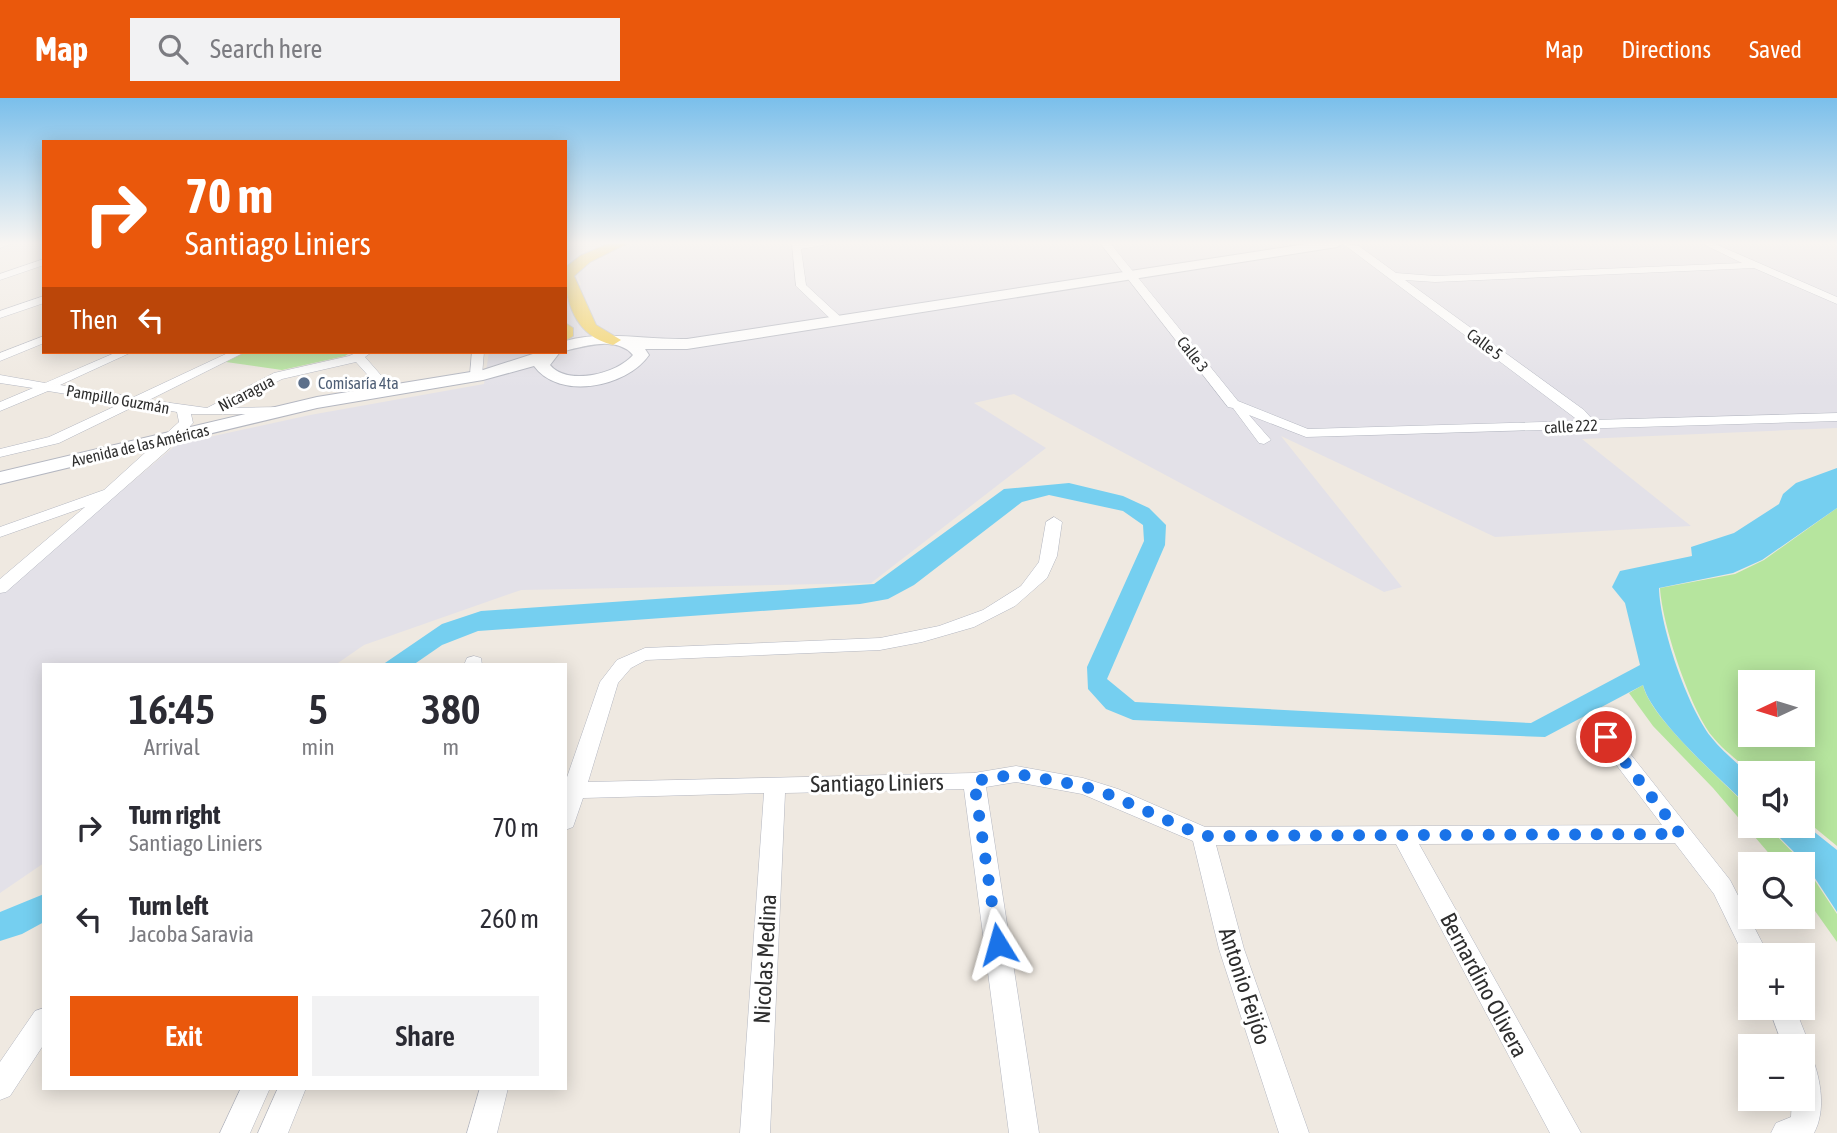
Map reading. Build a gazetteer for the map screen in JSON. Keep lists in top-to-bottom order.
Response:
{
  "streets": {
    "main road": ["Avenida de las Américas"],
    "street": [
      "Calle 5",
      "Calle 3",
      "Nicaragua",
      "Pampillo Guzmán",
      "calle 222",
      "Santiago Liniers",
      "Nicolas Medina",
      "Bernardino Olivera",
      "Antonio Feijóo"
    ]
  },
  "crossings": [
    ["Calle 5", "calle 222"],
    ["Calle 3", "calle 222"],
    ["Nicaragua", "Pampillo Guzmán"],
    ["Pampillo Guzmán", "Avenida de las Américas"],
    ["Santiago Liniers", "Nicolas Medina"],
    ["Santiago Liniers", "Bernardino Olivera"],
    ["Santiago Liniers", "Antonio Feijóo"]
  ],
  "places": ["Comisaría 4ta"],
  "north": "left",
  "page": {
    "header": "Map",
    "search": "Search here",
    "nav": ["Map", "Directions", "Saved"],
    "turn": ["70 m", "Santiago Liniers"],
    "then": "Then",
    "eta": [
      "16:45",
      "Arrival",
      "5",
      "min",
      "380",
      "m"
    ],
    "map_buttons": ["+", "−"],
    "list": [
      {
        "name": "Turn right",
        "note": "Santiago Liniers",
        "value": "70 m"
      },
      {
        "name": "Turn left",
        "note": "Jacoba Saravia",
        "value": "260 m"
      }
    ],
    "buttons": ["Exit", "Share"]
  }
}
